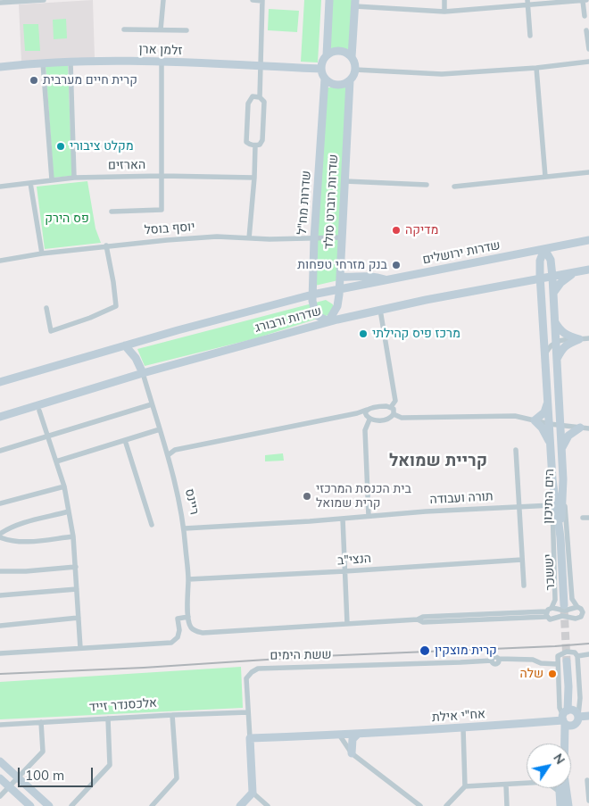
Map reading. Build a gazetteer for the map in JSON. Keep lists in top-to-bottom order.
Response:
{
  "streets": {
    "street": [
      "זלמן ארן",
      "הארזים",
      "שדרות רוברט סולד",
      "שדרות מח\"ל",
      "יוסף בוסל",
      "שדרות ירושלים",
      "שדרות ורבורג",
      "הים התיכון",
      "תורה ועבודה",
      "ריינס",
      "הנצי\"ב",
      "יששכר",
      "ששת הימים",
      "אלכסנדר זייד",
      "אח\"י אילת"
    ]
  },
  "crossings": [
    ["זלמן ארן", "שדרות רוברט סולד"],
    ["זלמן ארן", "שדרות מח\"ל"],
    ["שדרות רוברט סולד", "שדרות מח\"ל"],
    ["שדרות רוברט סולד", "יוסף בוסל"],
    ["שדרות רוברט סולד", "שדרות ירושלים"],
    ["שדרות רוברט סולד", "שדרות ורבורג"],
    ["שדרות מח\"ל", "יוסף בוסל"],
    ["שדרות מח\"ל", "שדרות ורבורג"],
    ["שדרות ירושלים", "שדרות ורבורג"],
    ["שדרות ירושלים", "הים התיכון"],
    ["שדרות ורבורג", "הים התיכון"],
    ["שדרות ורבורג", "ריינס"],
    ["הים התיכון", "יששכר"],
    ["תורה ועבודה", "ריינס"],
    ["ריינס", "הנצי\"ב"],
    ["ששת הימים", "אלכסנדר זייד"]
  ],
  "districts": ["קריית שמואל"],
  "parks": ["פס הירק"],
  "places": [
    "קרית חיים מערבית",
    "מקלט ציבורי",
    "מדיקה",
    "בנק מזרחי טפחות",
    "מרכז פיס קהילתי",
    "בית הכנסת המרכזי קרית שמואל",
    "קרית מוצקין",
    "שלה"
  ],
  "scale_bar": "100 m",
  "north": "top right"
}
